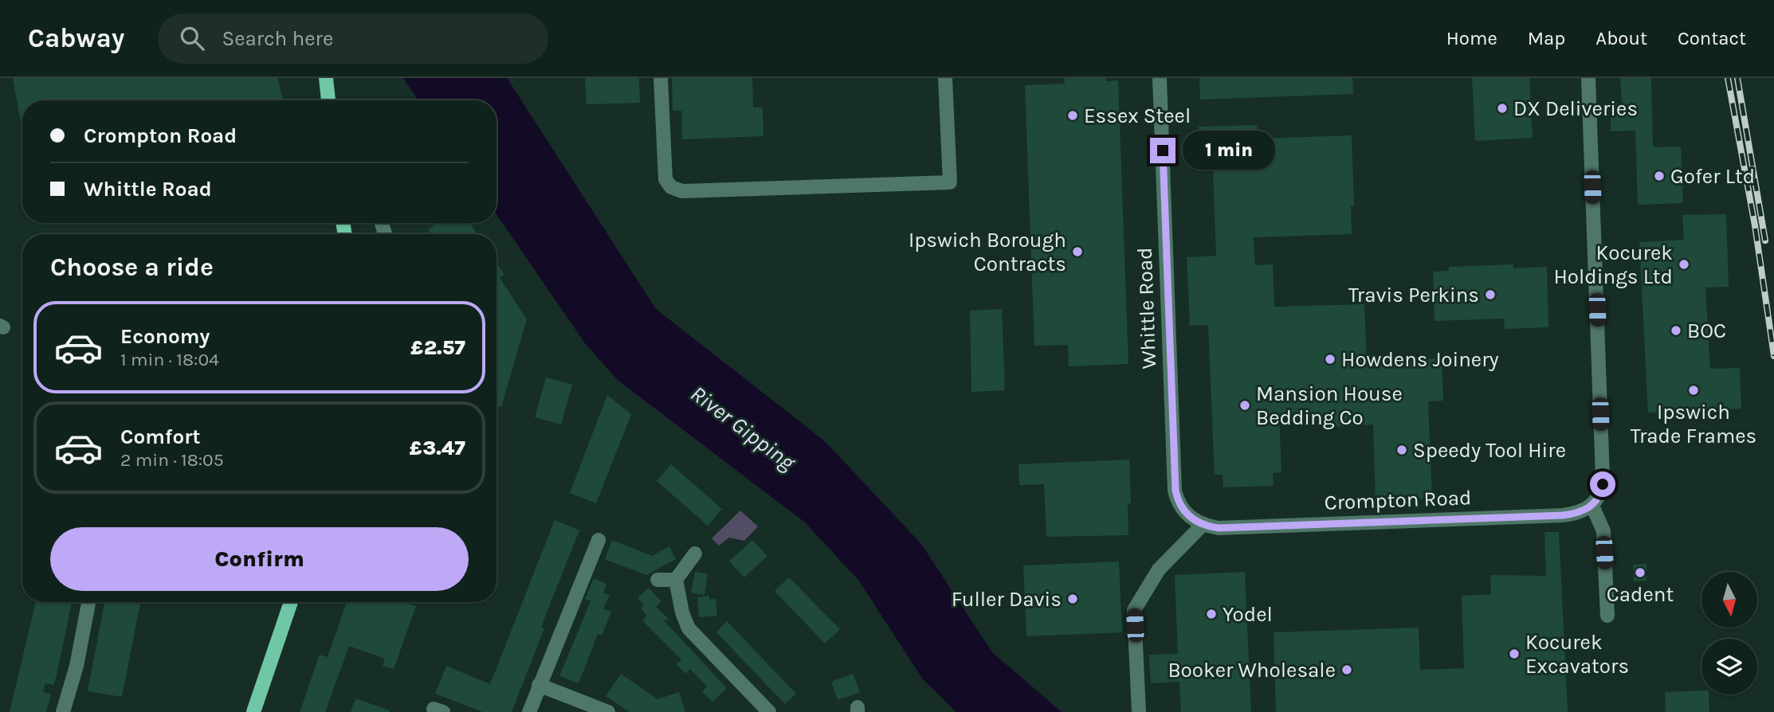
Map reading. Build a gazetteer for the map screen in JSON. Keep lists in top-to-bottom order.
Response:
{
  "streets": {
    "street": ["Whittle Road", "Crompton Road"]
  },
  "crossings": [
    ["Whittle Road", "Crompton Road"]
  ],
  "water": ["River Gipping"],
  "places": [
    "DX Deliveries",
    "Essex Steel",
    "Gofer Ltd",
    "Ipswich Borough Contracts",
    "Kocurek Holdings Ltd",
    "Travis Perkins",
    "BOC",
    "Howdens Joinery",
    "Ipswich Trade Frames",
    "Mansion House Bedding Co",
    "Speedy Tool Hire",
    "Cadent",
    "Fuller Davis",
    "Yodel",
    "Kocurek Excavators",
    "Booker Wholesale"
  ],
  "north": "bottom",
  "page": {
    "header": "Cabway",
    "search": "Search here",
    "nav": [
      "Home",
      "Map",
      "About",
      "Contact"
    ],
    "banner": ["Crompton Road", "Whittle Road"],
    "bubble": "1 min",
    "heading": "Choose a ride",
    "list": [
      {
        "name": "Economy",
        "note": "1 min · 18:04",
        "value": "£2.57"
      },
      {
        "name": "Comfort",
        "note": "2 min · 18:05",
        "value": "£3.47"
      }
    ],
    "buttons": "Confirm"
  }
}
